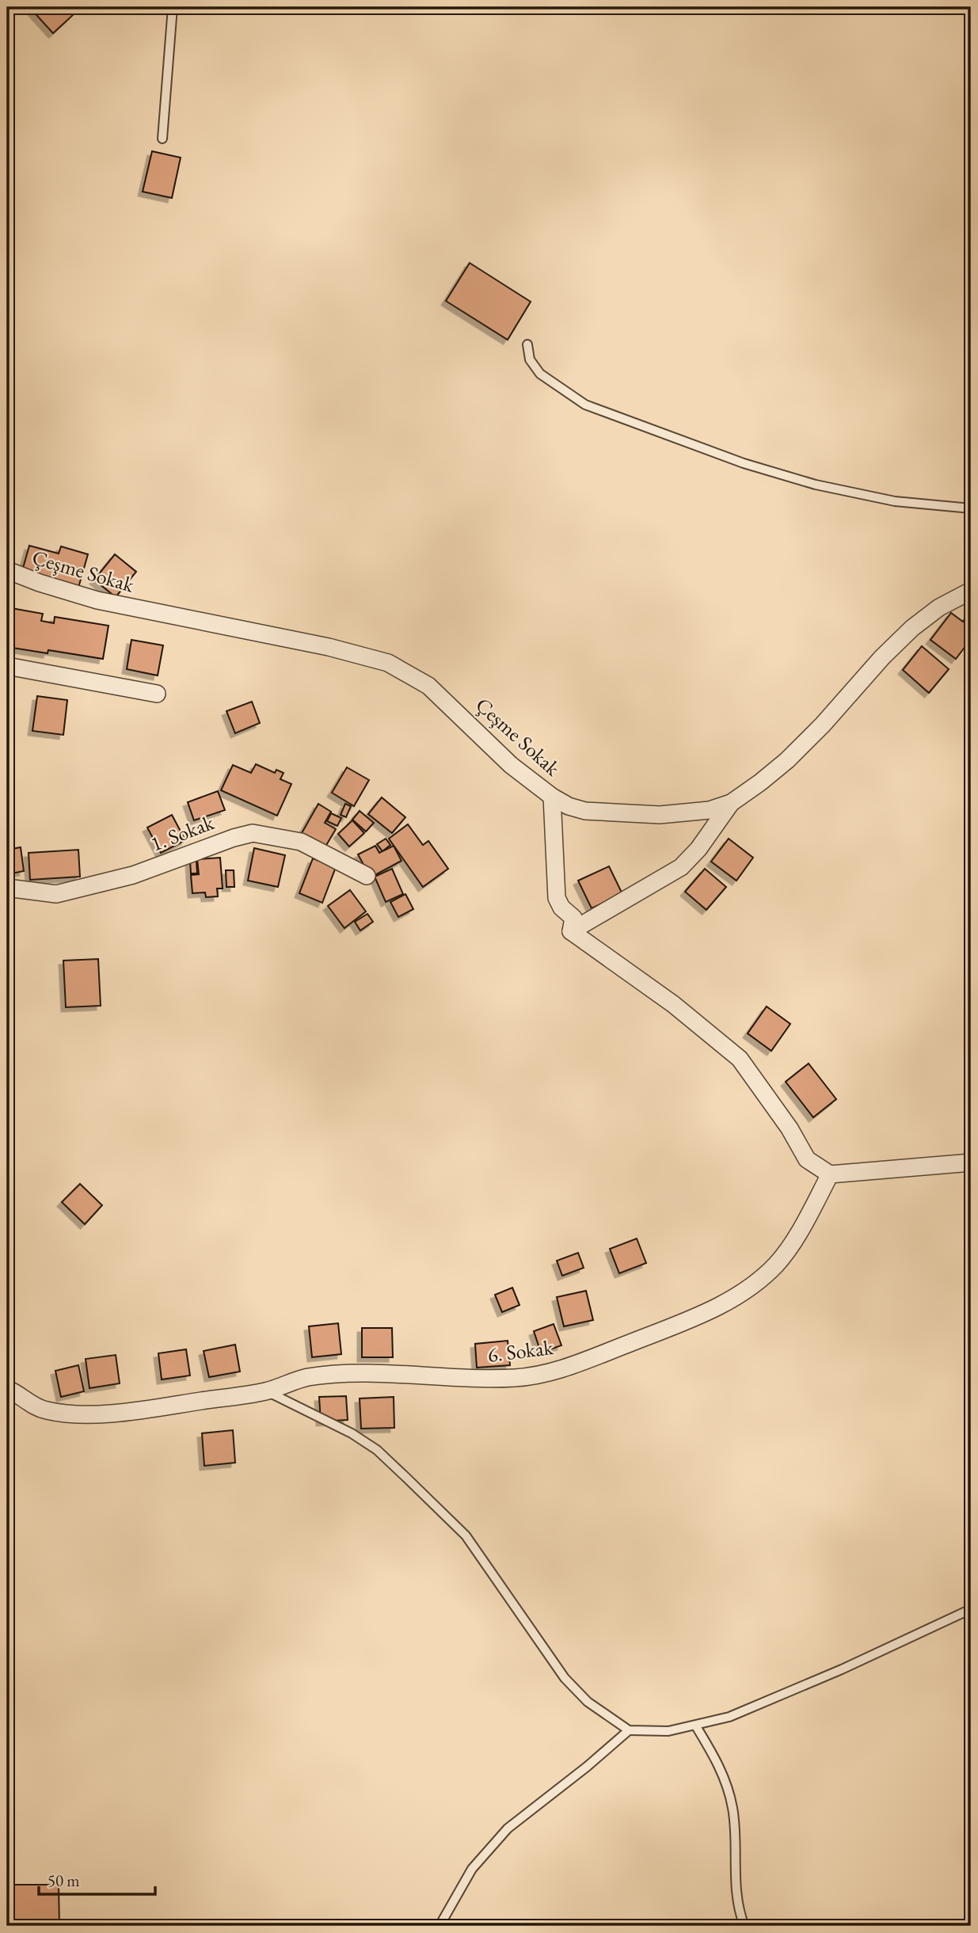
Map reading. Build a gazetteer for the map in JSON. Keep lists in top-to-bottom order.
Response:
{
  "streets": {
    "street": ["Çeşme Sokak", "1. Sokak", "6. Sokak"]
  },
  "scale_bar": "50 m"
}
